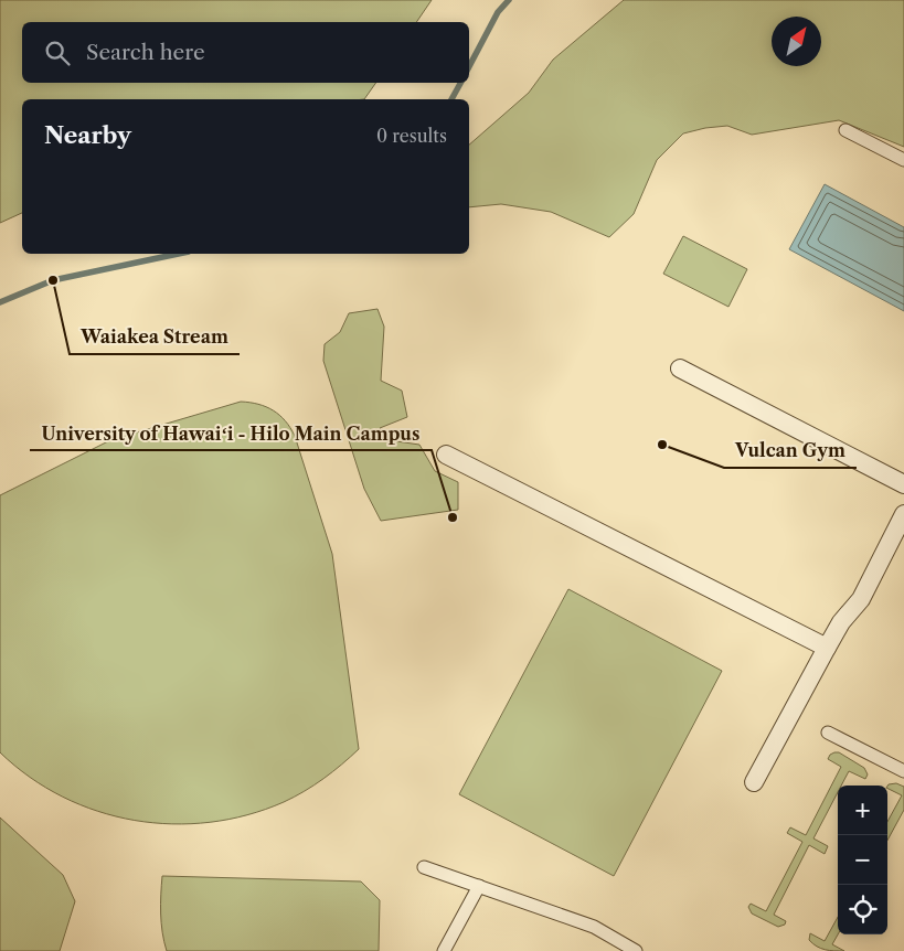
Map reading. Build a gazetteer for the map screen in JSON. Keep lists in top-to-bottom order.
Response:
{
  "places": ["Waiakea Stream", "Vulcan Gym", "University of Hawaiʻi - Hilo Main Campus"],
  "north": "top right",
  "page": {
    "search": "Search here",
    "heading": ["Nearby", "0 results"],
    "map_buttons": ["+", "−"]
  }
}
